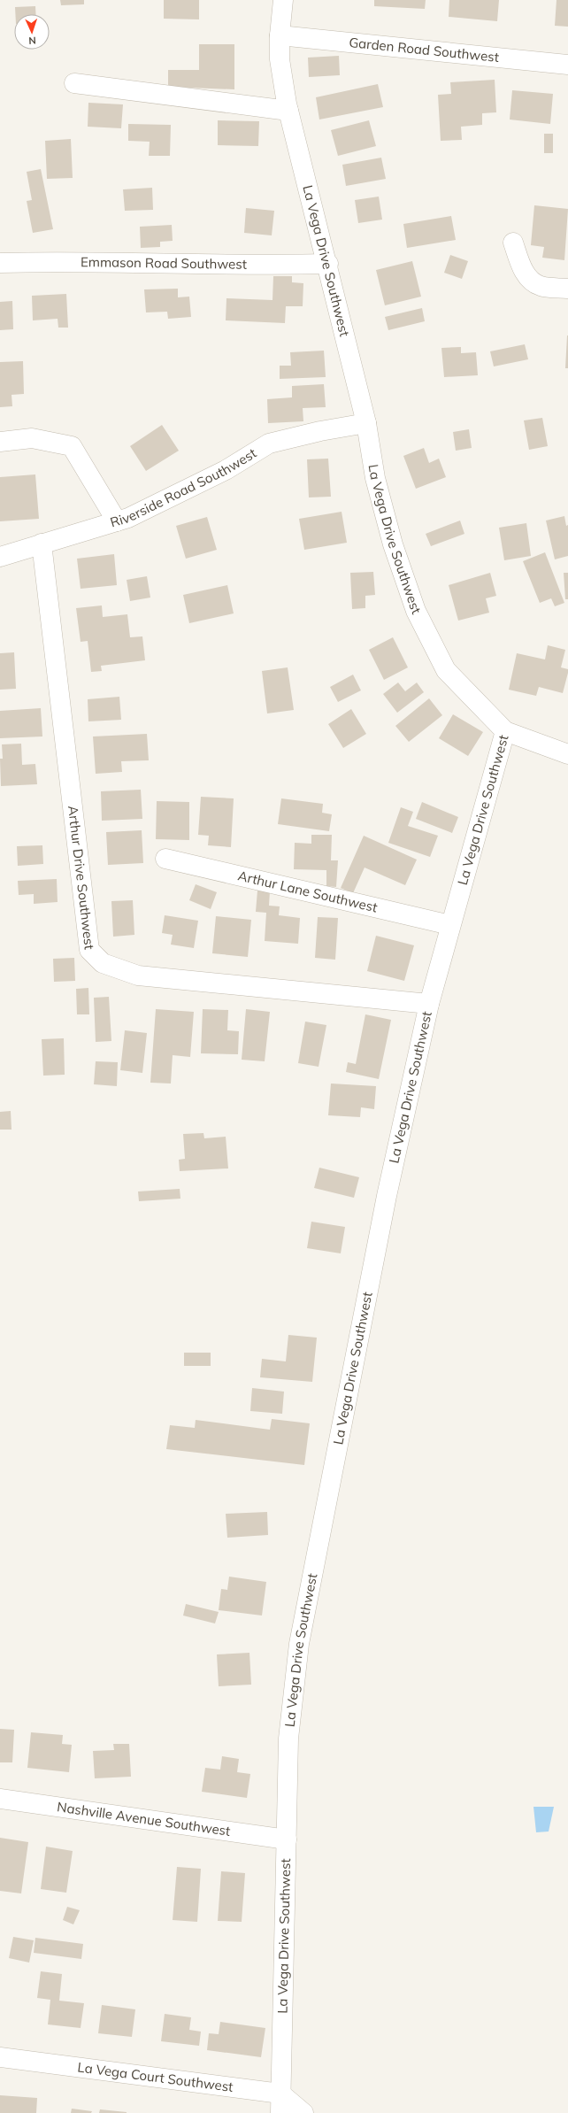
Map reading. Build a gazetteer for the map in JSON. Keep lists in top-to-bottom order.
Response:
{
  "streets": {
    "street": [
      "Garden Road Southwest",
      "La Vega Drive Southwest",
      "Emmason Road Southwest",
      "Riverside Road Southwest",
      "Arthur Drive Southwest",
      "Arthur Lane Southwest",
      "Nashville Avenue Southwest",
      "La Vega Court Southwest"
    ]
  },
  "crossings": [
    ["Garden Road Southwest", "La Vega Drive Southwest"],
    ["La Vega Drive Southwest", "Emmason Road Southwest"],
    ["La Vega Drive Southwest", "Riverside Road Southwest"],
    ["La Vega Drive Southwest", "Arthur Drive Southwest"],
    ["La Vega Drive Southwest", "Arthur Lane Southwest"],
    ["La Vega Drive Southwest", "Nashville Avenue Southwest"],
    ["La Vega Drive Southwest", "La Vega Court Southwest"],
    ["Riverside Road Southwest", "Arthur Drive Southwest"]
  ],
  "north": "bottom"
}
